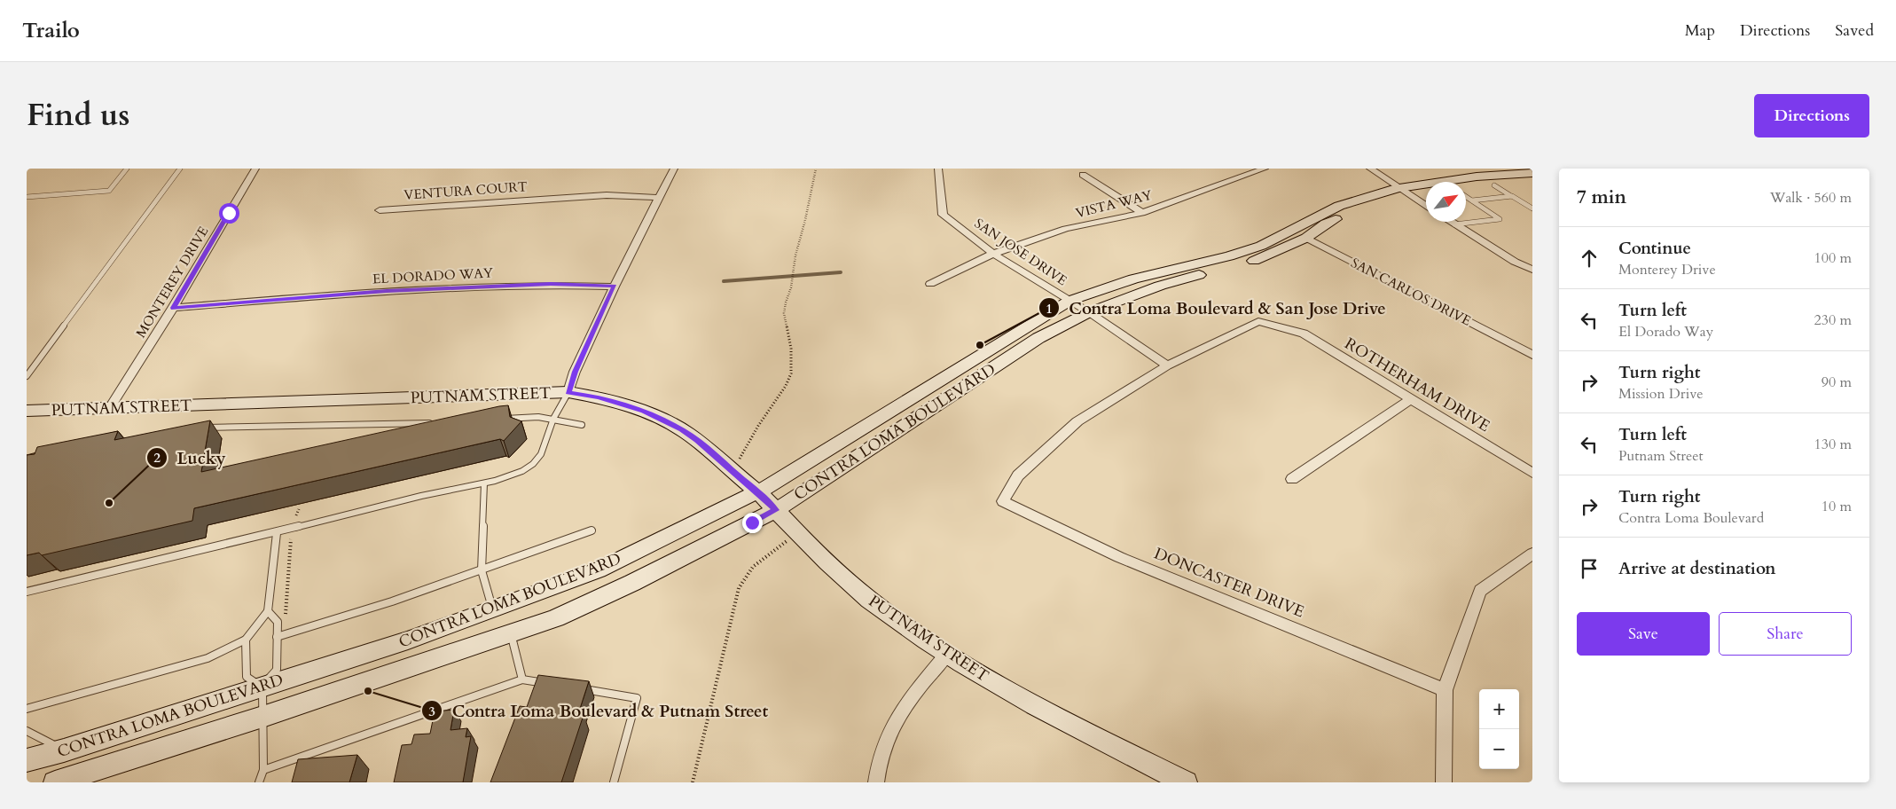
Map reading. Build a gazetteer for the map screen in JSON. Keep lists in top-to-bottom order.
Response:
{
  "streets": {
    "main road": ["SAN CARLOS DRIVE", "PUTNAM STREET", "CONTRA LOMA BOULEVARD"],
    "street": [
      "VENTURA COURT",
      "VISTA WAY",
      "SAN JOSE DRIVE",
      "EL DORADO WAY",
      "MONTEREY DRIVE",
      "ROTHERHAM DRIVE",
      "DONCASTER DRIVE"
    ]
  },
  "crossings": [
    ["VISTA WAY", "SAN JOSE DRIVE"],
    ["SAN JOSE DRIVE", "ROTHERHAM DRIVE"],
    ["SAN JOSE DRIVE", "CONTRA LOMA BOULEVARD"],
    ["SAN JOSE DRIVE", "DONCASTER DRIVE"],
    ["EL DORADO WAY", "MONTEREY DRIVE"],
    ["MONTEREY DRIVE", "PUTNAM STREET"],
    ["SAN CARLOS DRIVE", "CONTRA LOMA BOULEVARD"],
    ["ROTHERHAM DRIVE", "DONCASTER DRIVE"],
    ["PUTNAM STREET", "CONTRA LOMA BOULEVARD"]
  ],
  "places": ["Contra Loma Boulevard & San Jose Drive", "Lucky", "Contra Loma Boulevard & Putnam Street"],
  "north": "top right",
  "page": {
    "header": "Trailo",
    "nav": ["Map", "Directions", "Saved"],
    "title": "Find us",
    "buttons": [
      "Directions",
      ["Save", "Share"]
    ],
    "heading": ["7 min", "Walk · 560 m"],
    "list": [
      ["Continue", "Monterey Drive", "100 m"],
      ["Turn left", "El Dorado Way", "230 m"],
      ["Turn right", "Mission Drive", "90 m"],
      ["Turn left", "Putnam Street", "130 m"],
      ["Turn right", "Contra Loma Boulevard", "10 m"],
      "Arrive at destination"
    ],
    "map_buttons": ["+", "−"]
  }
}
